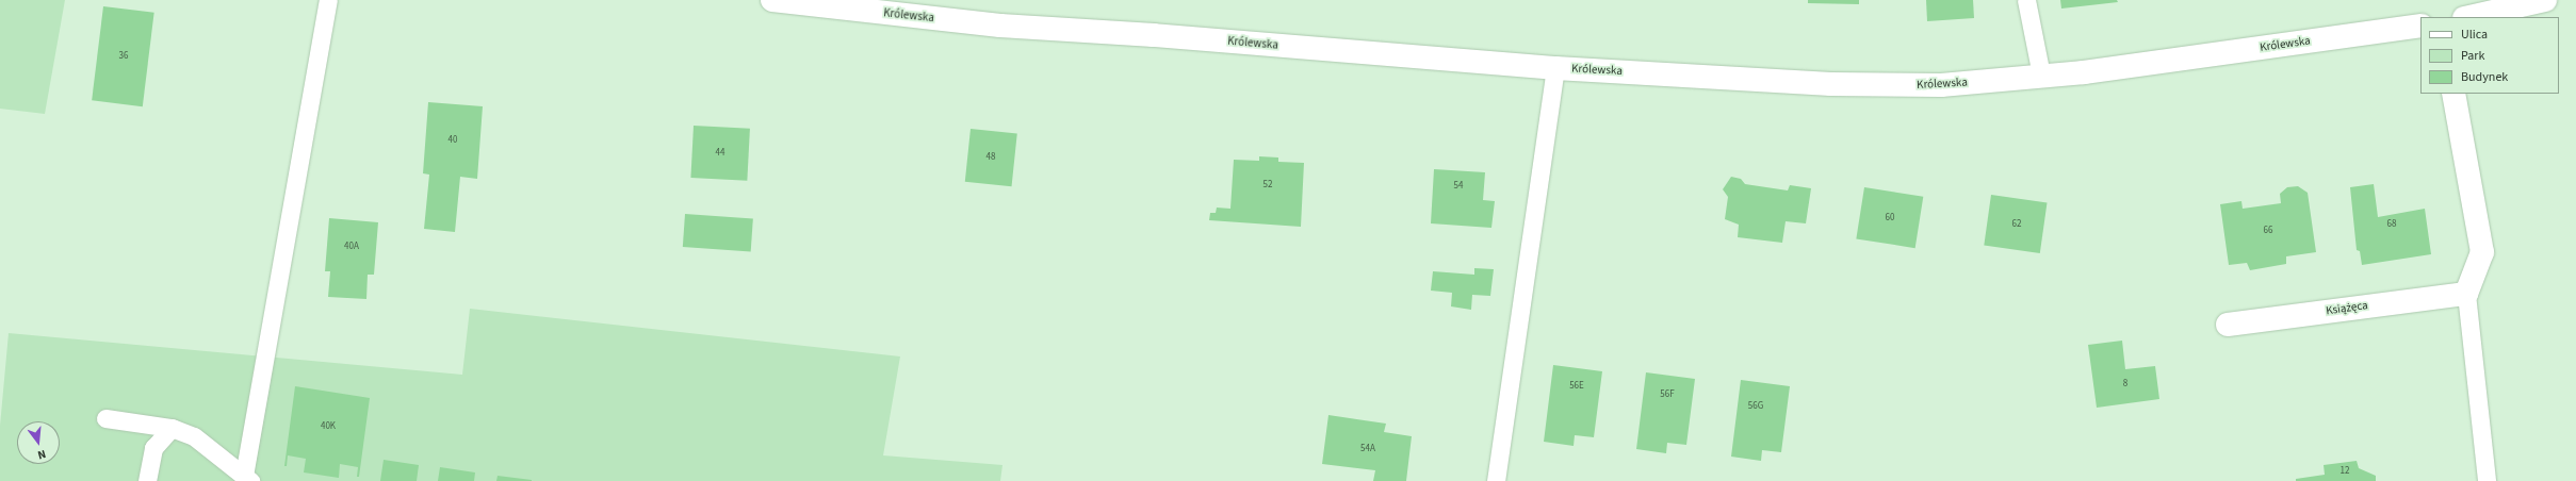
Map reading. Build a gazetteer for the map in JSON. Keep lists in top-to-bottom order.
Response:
{
  "streets": {
    "street": ["Królewska", "Książęca"]
  },
  "house_numbers": [
    "36",
    "40",
    "44",
    "48",
    "52",
    "54",
    "60",
    "62",
    "68",
    "66",
    "40A",
    "8",
    "56E",
    "56F",
    "56G",
    "40K",
    "54A",
    "12"
  ],
  "legend": ["Ulica", "Park", "Budynek"],
  "north": "bottom"
}
